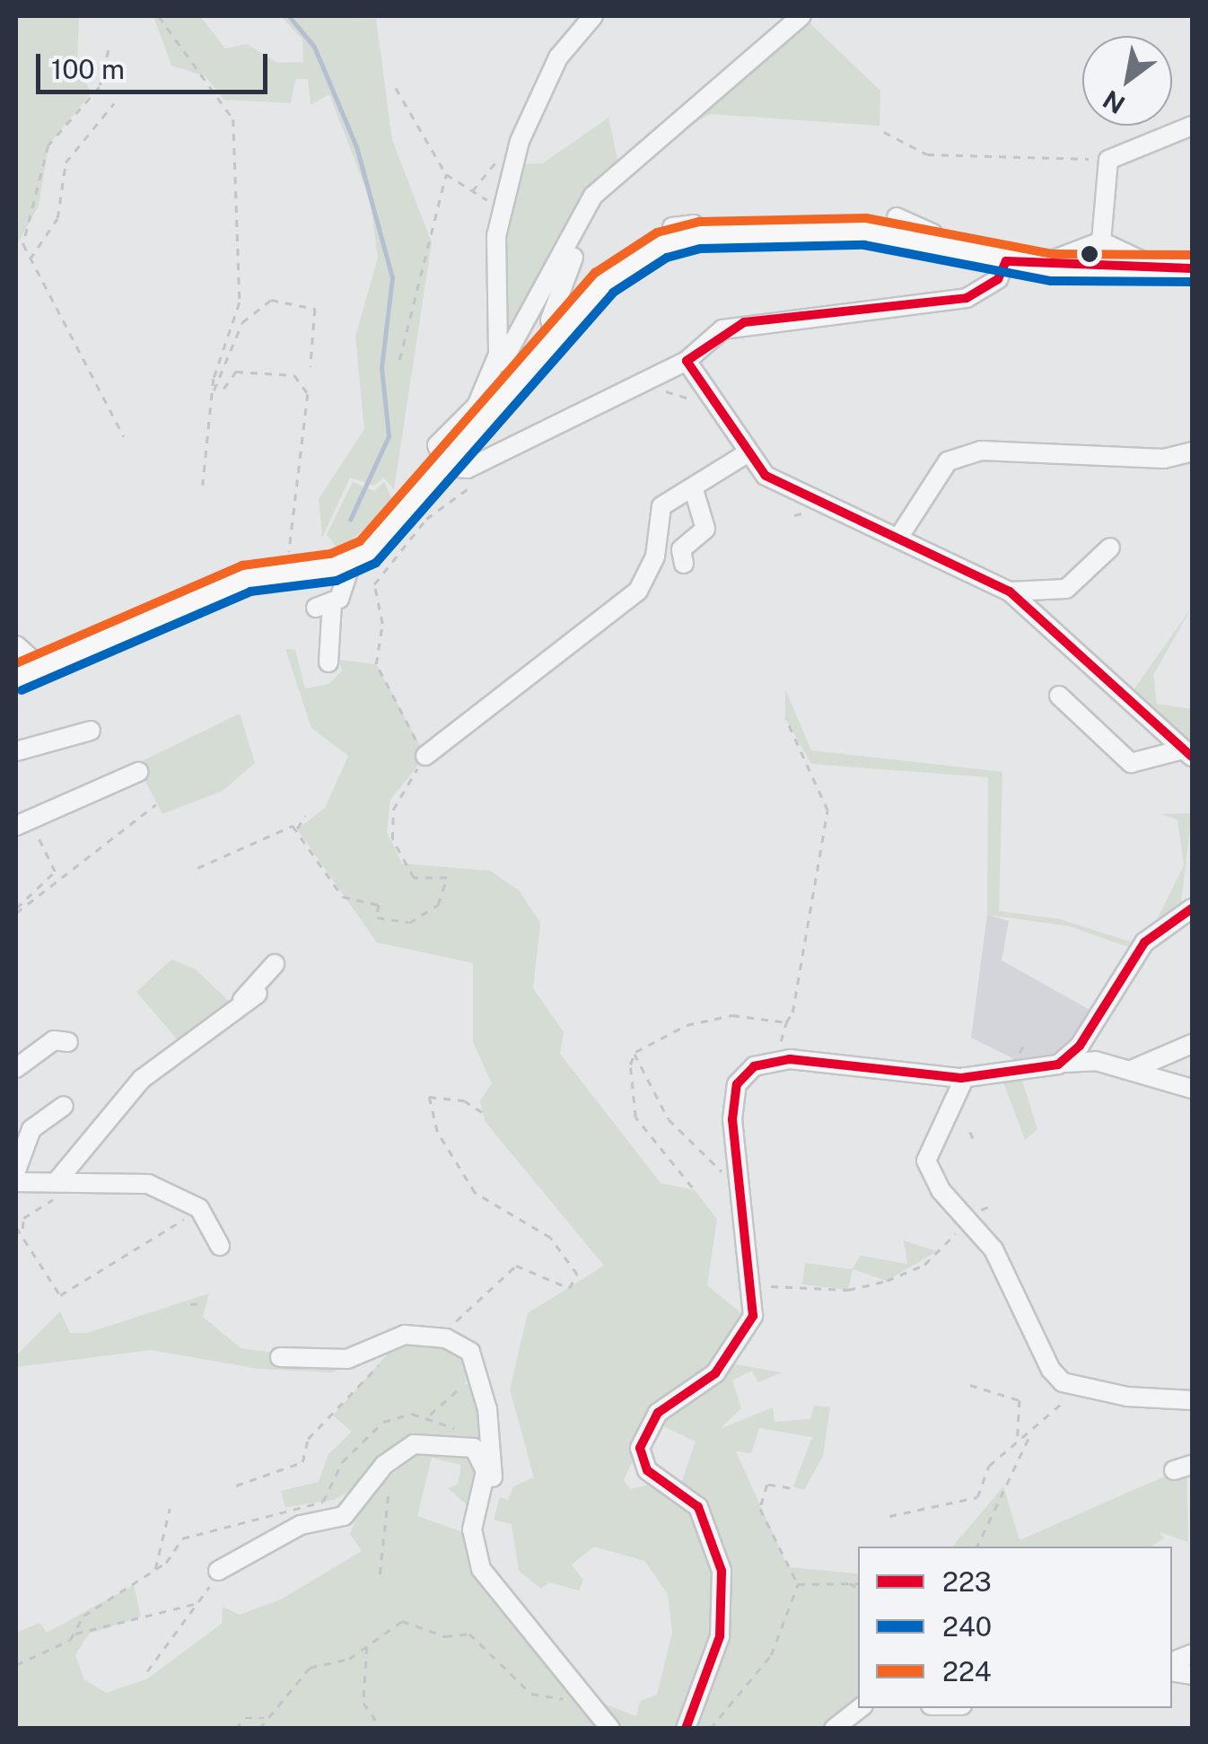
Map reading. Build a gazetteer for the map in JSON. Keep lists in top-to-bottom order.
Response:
{
  "lines": ["transit line 224", "transit line 240", "transit line 223"],
  "legend": ["223", "240", "224"],
  "scale_bar": "100 m",
  "north": "bottom left"
}
